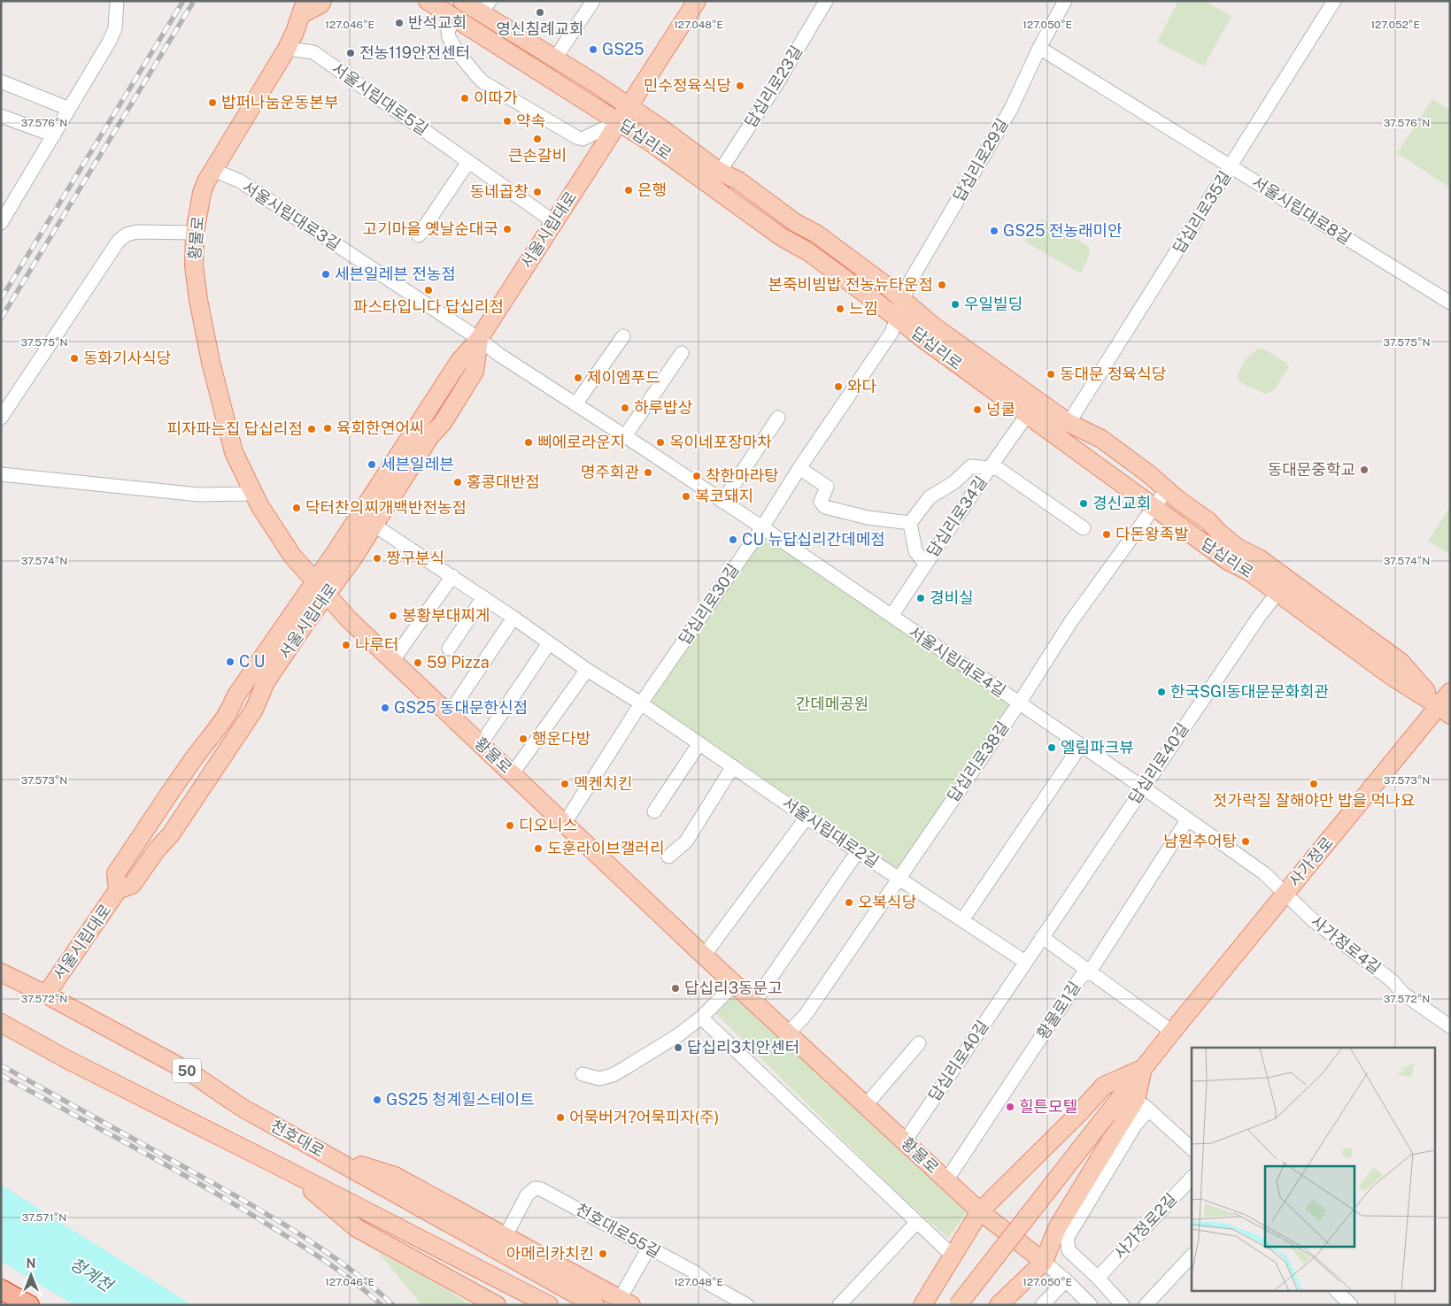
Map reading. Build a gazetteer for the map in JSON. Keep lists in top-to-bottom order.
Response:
{
  "streets": {
    "main road": [
      "답십리로",
      "서울시립대로",
      "황물로",
      "사가정로",
      "50",
      "천호대로"
    ],
    "street": [
      "답십리로23길",
      "서울시립대로5길",
      "답십리로29길",
      "서울시립대로8길",
      "답십리로35길",
      "서울시립대로3길",
      "답십리로34길",
      "답십리로30길",
      "서울시립대로4길",
      "답십리로38길",
      "답십리로40길",
      "서울시립대로2길",
      "사가정로4길",
      "황물로1길",
      "사가정로2길",
      "천호대로55길"
    ]
  },
  "crossings": [
    ["답십리로23길", "답십리로"],
    ["서울시립대로5길", "서울시립대로"],
    ["서울시립대로5길", "황물로"],
    ["답십리로", "답십리로29길"],
    ["답십리로", "답십리로35길"],
    ["답십리로", "서울시립대로"],
    ["답십리로", "답십리로34길"],
    ["답십리로", "답십리로30길"],
    ["답십리로", "답십리로38길"],
    ["답십리로", "답십리로40길"],
    ["답십리로", "사가정로"],
    ["답십리로29길", "서울시립대로8길"],
    ["답십리로29길", "답십리로30길"],
    ["서울시립대로8길", "답십리로35길"],
    ["서울시립대로3길", "서울시립대로"],
    ["서울시립대로3길", "황물로"],
    ["서울시립대로3길", "서울시립대로4길"],
    ["서울시립대로", "황물로"],
    ["서울시립대로", "서울시립대로4길"],
    ["서울시립대로", "서울시립대로2길"],
    ["서울시립대로", "천호대로"],
    ["황물로", "답십리로30길"],
    ["황물로", "답십리로38길"],
    ["황물로", "답십리로40길"],
    ["황물로", "황물로1길"],
    ["답십리로34길", "서울시립대로4길"],
    ["답십리로30길", "서울시립대로4길"],
    ["답십리로30길", "서울시립대로2길"],
    ["서울시립대로4길", "답십리로38길"],
    ["서울시립대로4길", "답십리로40길"],
    ["서울시립대로4길", "사가정로"],
    ["서울시립대로4길", "사가정로4길"],
    ["서울시립대로4길", "황물로1길"],
    ["답십리로38길", "서울시립대로2길"],
    ["답십리로40길", "서울시립대로2길"],
    ["사가정로", "사가정로4길"]
  ],
  "water": ["청계천"],
  "parks": ["간데메공원"],
  "places": [
    "영신침례교회",
    "반석교회",
    "GS25",
    "전농119안전센터",
    "민수정육식당",
    "이따가",
    "밥퍼나눔운동본부",
    "약속",
    "큰손갈비",
    "은행",
    "동네곱창",
    "고기마을 옛날순대국",
    "GS25 전농래미안",
    "세븐일레븐 전농점",
    "본죽비빔밥 전농뉴타운점",
    "파스타입니다 답십리점",
    "우일빌딩",
    "느낌",
    "동화기사식당",
    "동대문 정육식당",
    "제이엠푸드",
    "와다",
    "하루밥상",
    "넝쿨",
    "육회한연어씨",
    "피자파는집 답십리점",
    "삐에로라운지",
    "옥이네포장마차",
    "세븐일레븐",
    "동대문중학교",
    "명주회관",
    "착한마라탕",
    "홍콩대반점",
    "복코돼지",
    "경신교회",
    "닥터찬의찌개백반전농점",
    "다돈왕족발",
    "CU 뉴답십리간데메점",
    "짱구분식",
    "경비실",
    "봉황부대찌게",
    "나루터",
    "C U",
    "59 Pizza",
    "한국SGI동대문문화회관",
    "GS25 동대문한신점",
    "행운다방",
    "엘림파크뷰",
    "멕켄치킨",
    "젓가락질 잘해야만 밥을 먹나요",
    "디오니스",
    "남원추어탕",
    "도훈라이브갤러리",
    "오복식당",
    "답십리3동문고",
    "답십리3치안센터",
    "GS25 청계힐스테이트",
    "힐튼모텔",
    "어묵버거?어묵피자(주)",
    "아메리카치킨"
  ],
  "north": "top",
  "coordinates": [
    "127.046°E",
    "127.048°E",
    "127.050°E",
    "127.052°E",
    "37.576°N",
    "37.575°N",
    "37.574°N",
    "37.573°N",
    "37.572°N",
    "37.571°N"
  ]
}
